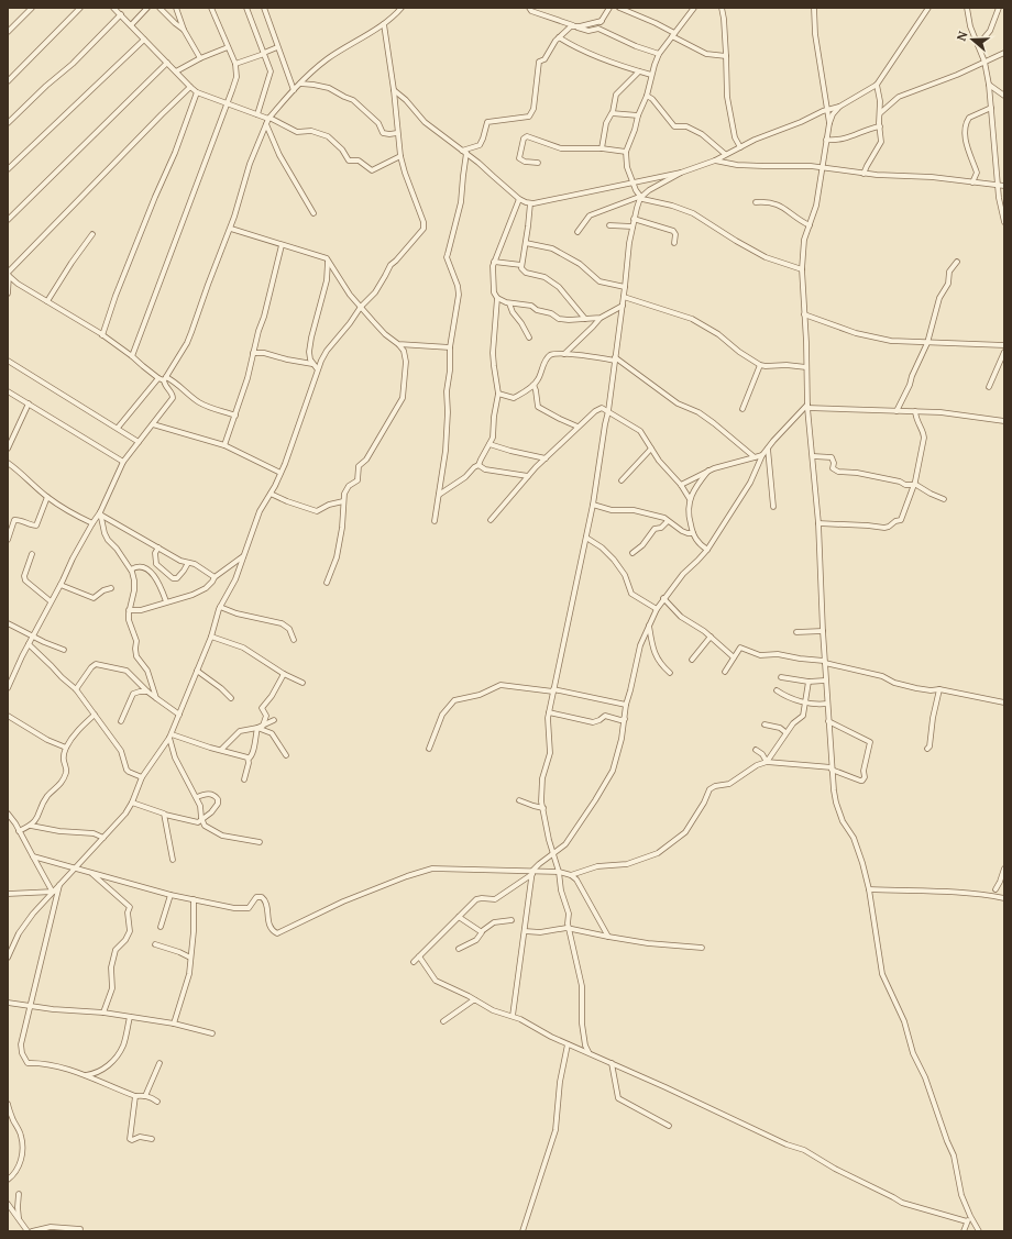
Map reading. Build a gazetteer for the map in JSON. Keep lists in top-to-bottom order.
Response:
{
  "north": "left"
}
